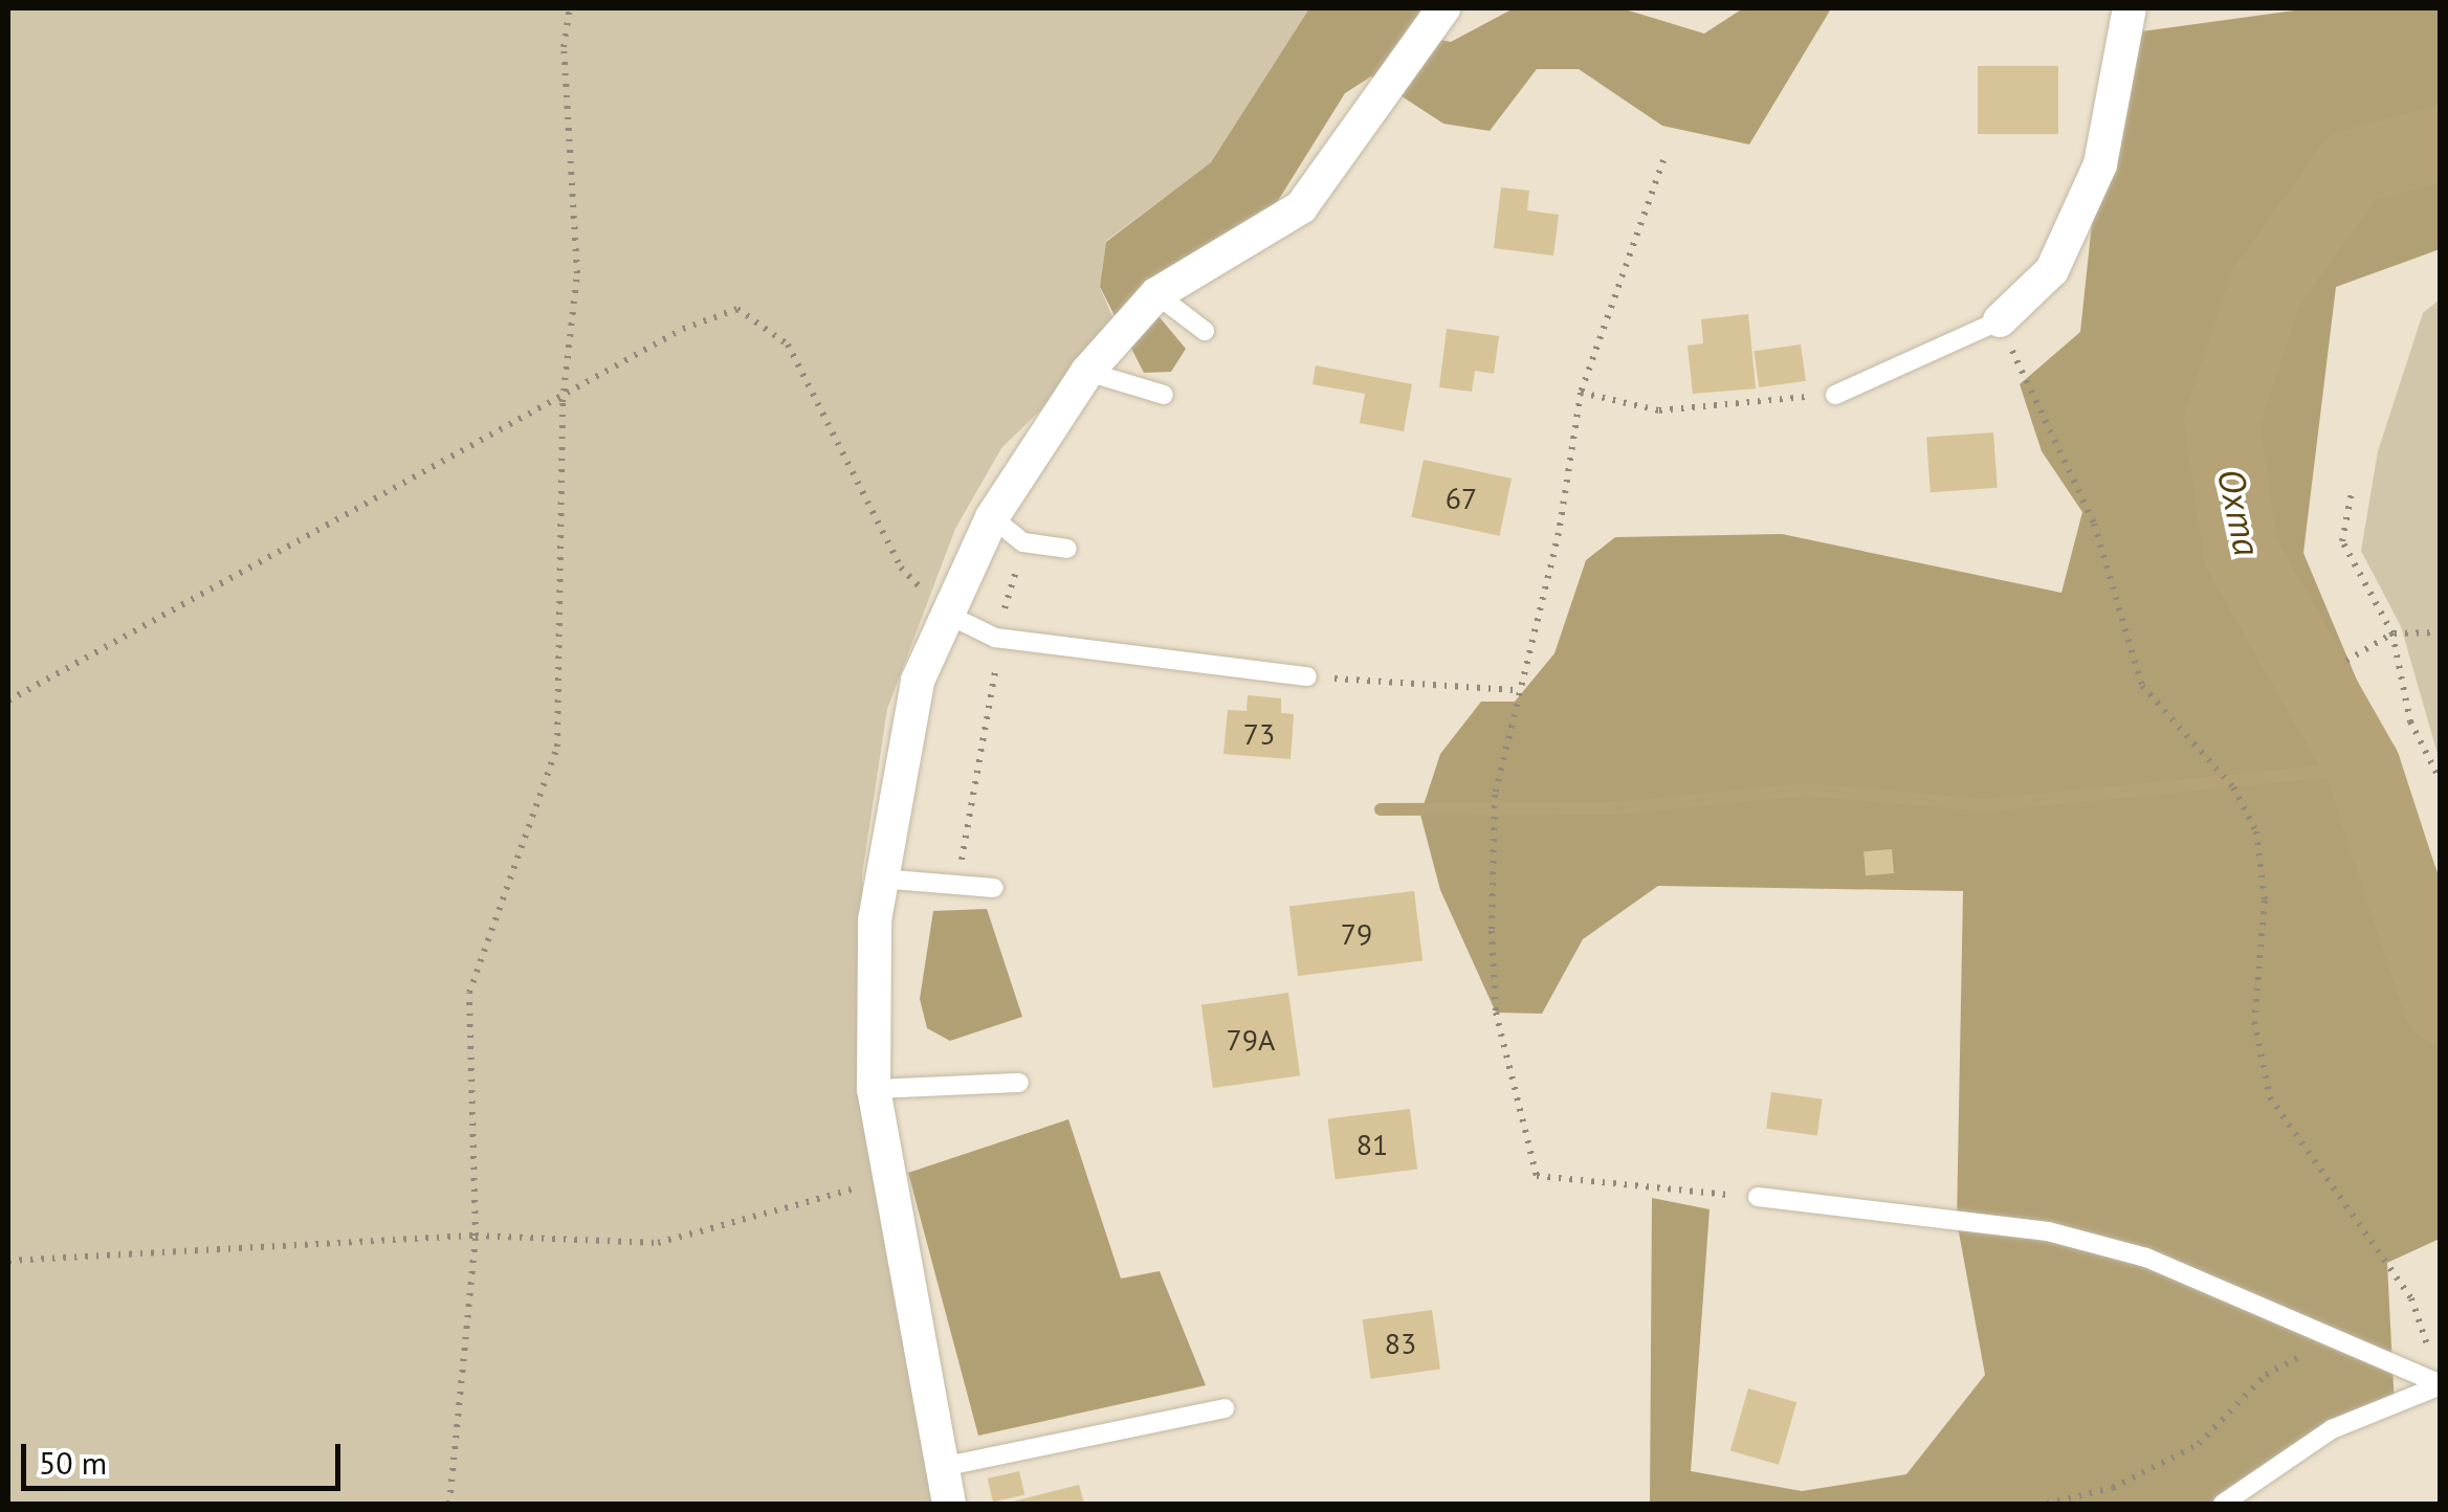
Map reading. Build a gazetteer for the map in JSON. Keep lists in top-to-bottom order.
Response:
{
  "water": ["Охта"],
  "house_numbers": [
    "67",
    "73",
    "79",
    "79А",
    "81",
    "83"
  ],
  "scale_bar": "50 m"
}
